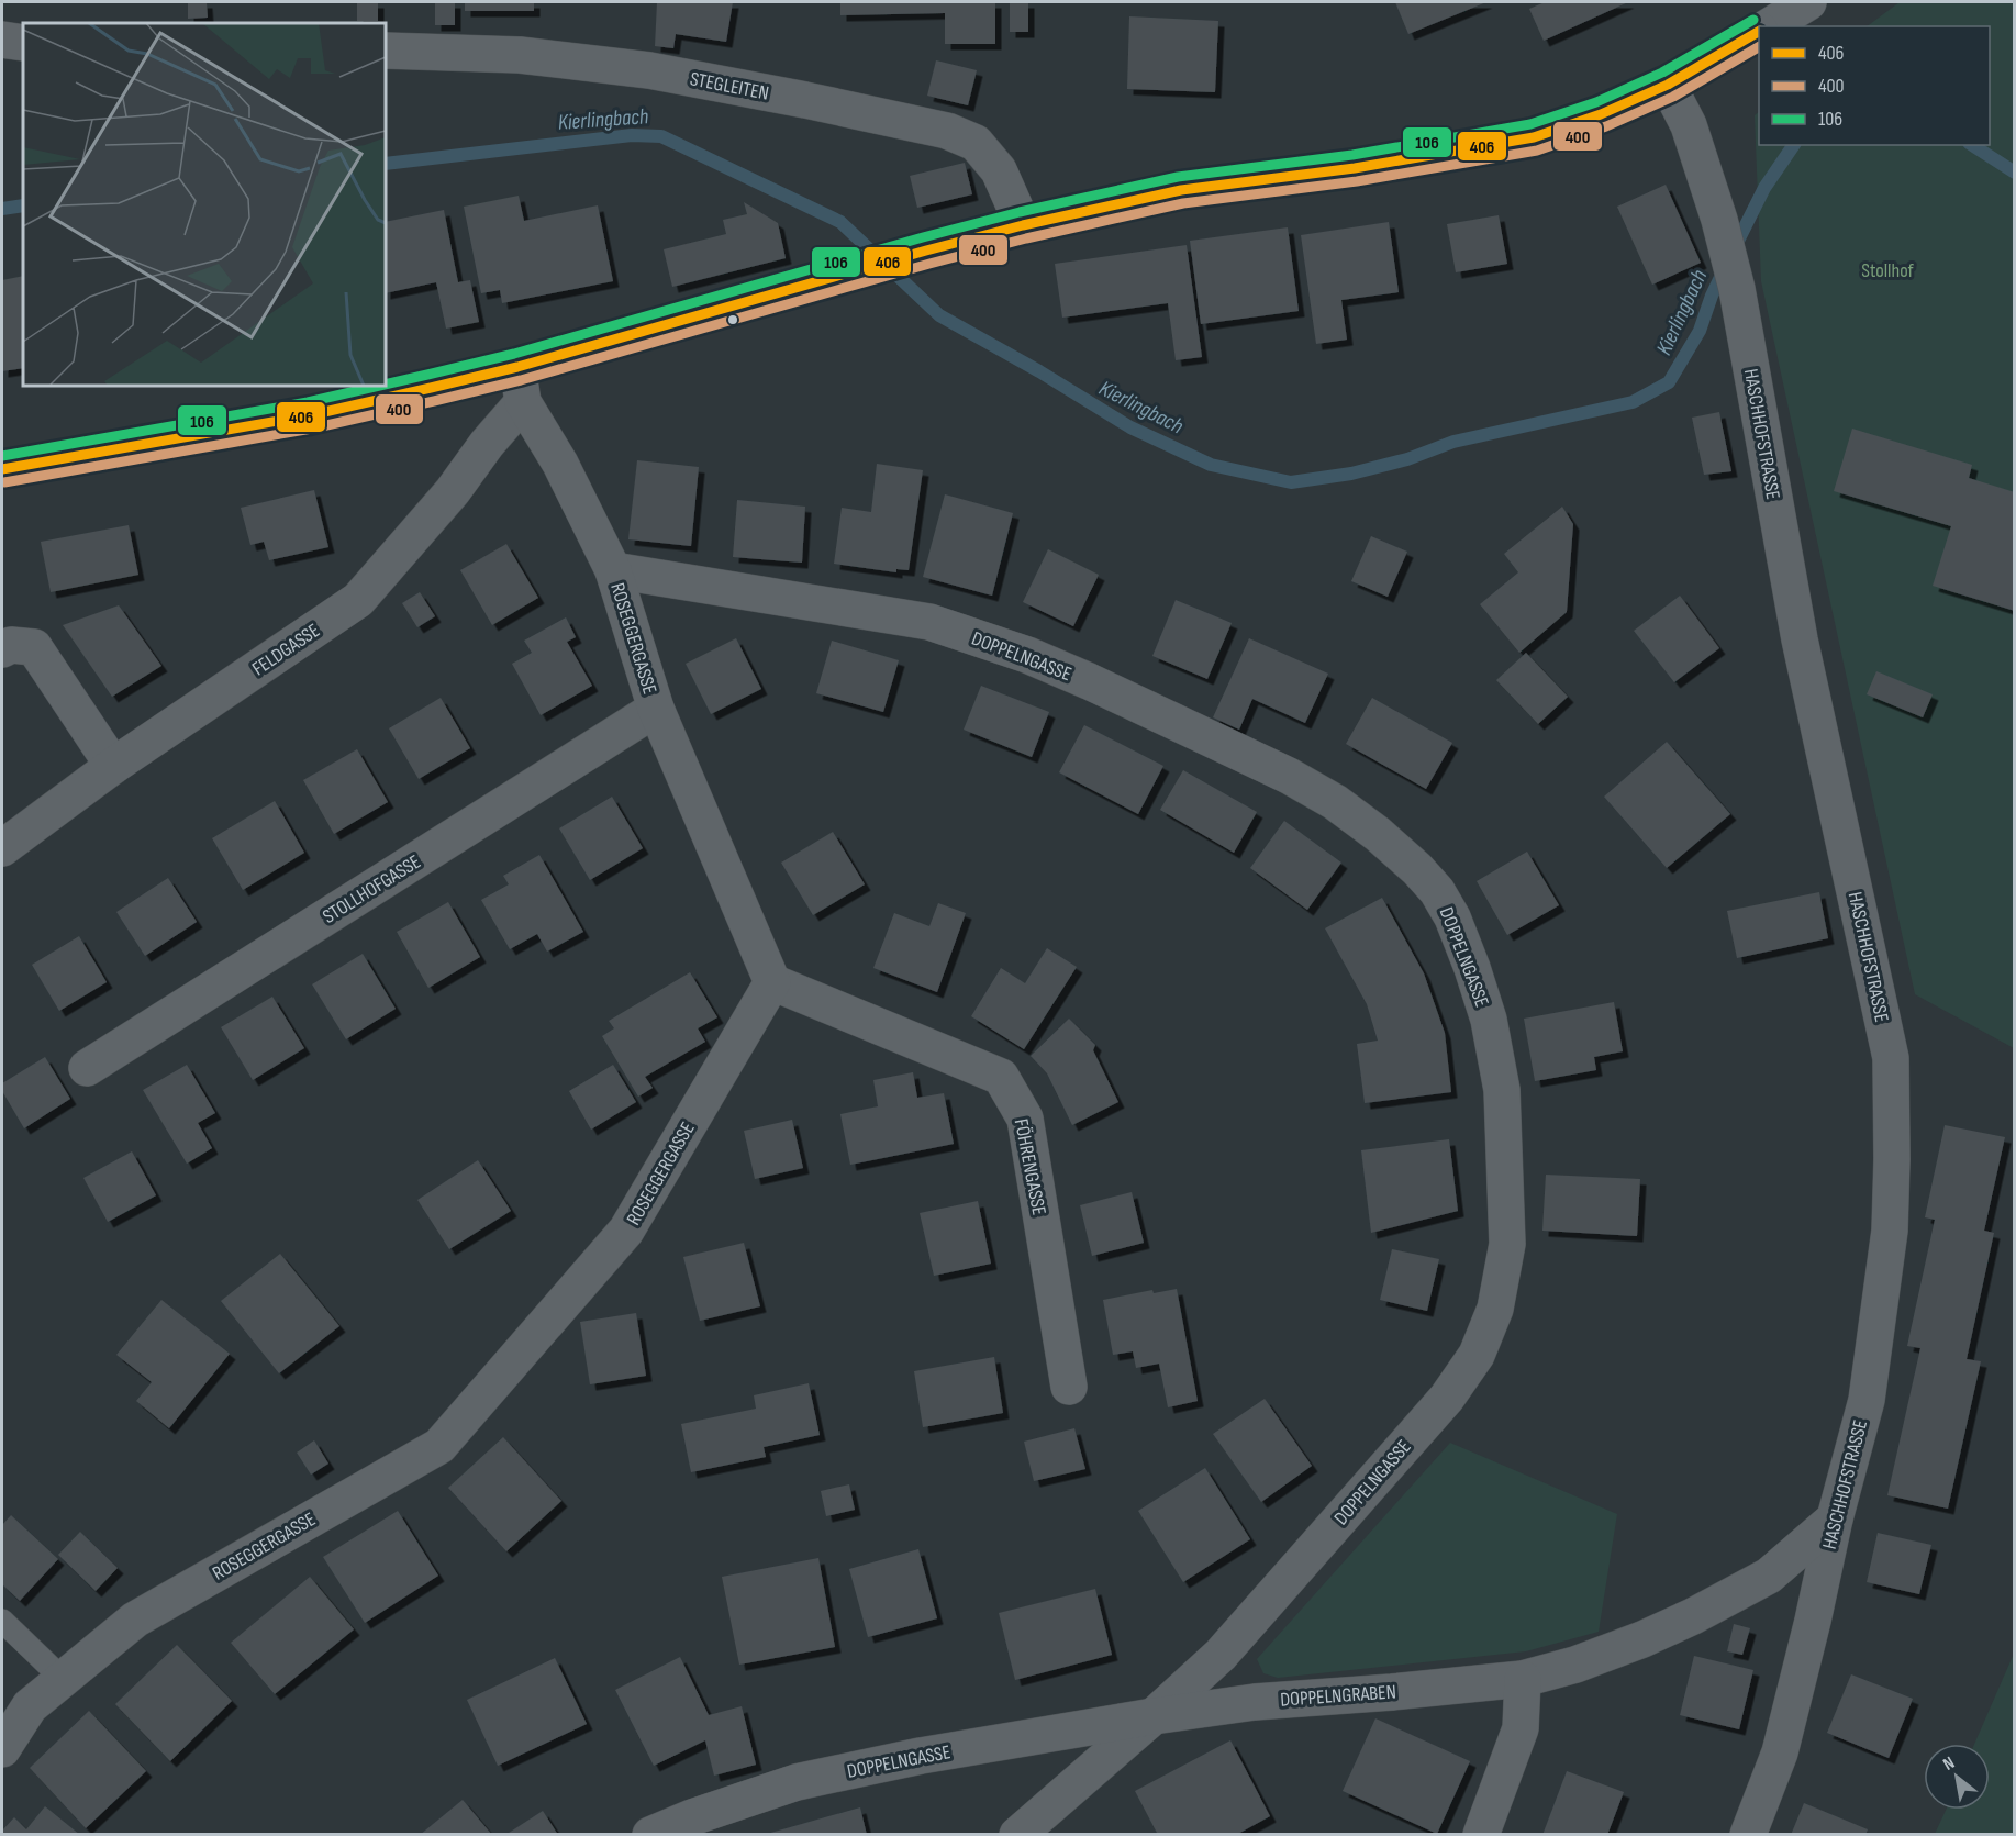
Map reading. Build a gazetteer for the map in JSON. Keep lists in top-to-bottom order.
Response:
{
  "streets": {
    "street": [
      "STEGLEITEN",
      "HASCHHOFSTRASSE",
      "ROSEGGERGASSE",
      "FELDGASSE",
      "DOPPELNGASSE",
      "STOLLHOFGASSE",
      "FÖHRENGASSE",
      "DOPPELNGRABEN"
    ]
  },
  "crossings": [
    ["HASCHHOFSTRASSE", "DOPPELNGRABEN"],
    ["ROSEGGERGASSE", "FELDGASSE"],
    ["ROSEGGERGASSE", "DOPPELNGASSE"],
    ["ROSEGGERGASSE", "STOLLHOFGASSE"],
    ["ROSEGGERGASSE", "FÖHRENGASSE"],
    ["DOPPELNGASSE", "DOPPELNGRABEN"]
  ],
  "water": ["Kierlingbach"],
  "parks": ["Stollhof"],
  "lines": ["transit line 106", "transit line 406", "transit line 400"],
  "legend": ["406", "400", "106"],
  "north": "top left"
}
